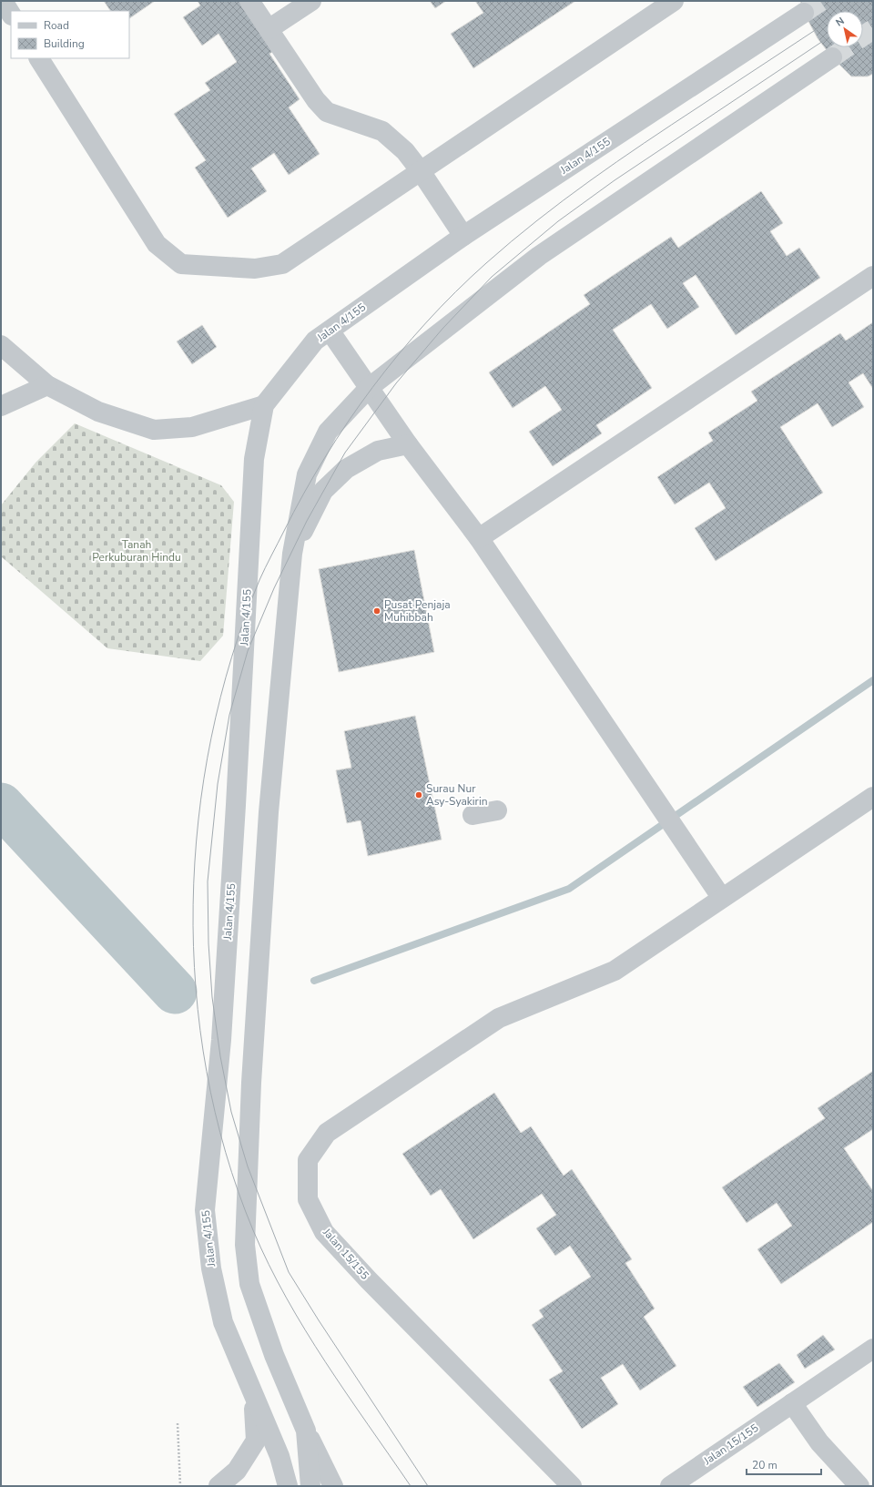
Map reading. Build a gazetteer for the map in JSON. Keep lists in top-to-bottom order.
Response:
{
  "streets": {
    "street": ["Jalan 4/155", "Jalan 15/155"]
  },
  "parks": ["Tanah Perkuburan Hindu"],
  "places": ["Pusat Penjaja Muhibbah", "Surau Nur Asy-Syakirin"],
  "legend": ["Road", "Building"],
  "scale_bar": "20 m",
  "north": "top left"
}
